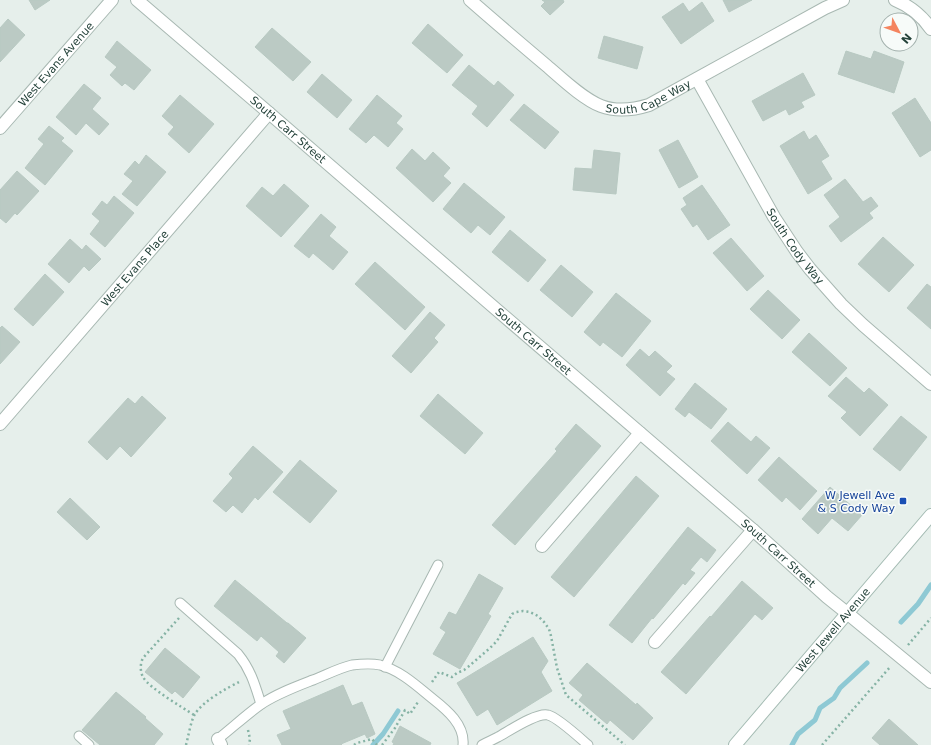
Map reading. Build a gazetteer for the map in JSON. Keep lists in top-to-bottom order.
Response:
{
  "streets": {
    "street": [
      "West Evans Avenue",
      "South Cape Way",
      "South Carr Street",
      "South Cody Way",
      "West Evans Place",
      "West Jewell Avenue"
    ]
  },
  "crossings": [
    ["South Cape Way", "South Cody Way"],
    ["South Carr Street", "West Evans Place"],
    ["South Carr Street", "West Jewell Avenue"]
  ],
  "places": {
    "transit": ["W Jewell Ave & S Cody Way"]
  },
  "north": "bottom right"
}
